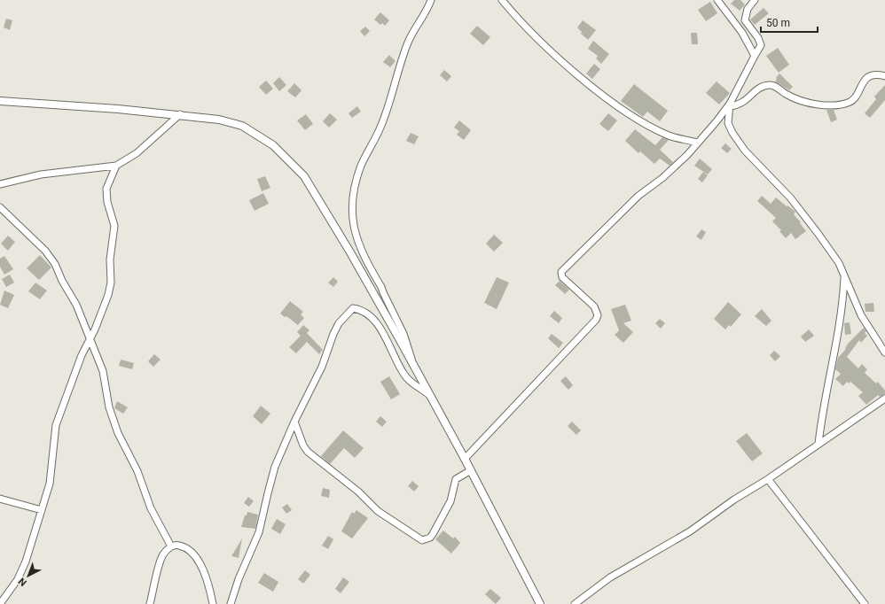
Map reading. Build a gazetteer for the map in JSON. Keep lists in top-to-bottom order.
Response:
{
  "scale_bar": "50 m",
  "north": "bottom left"
}
